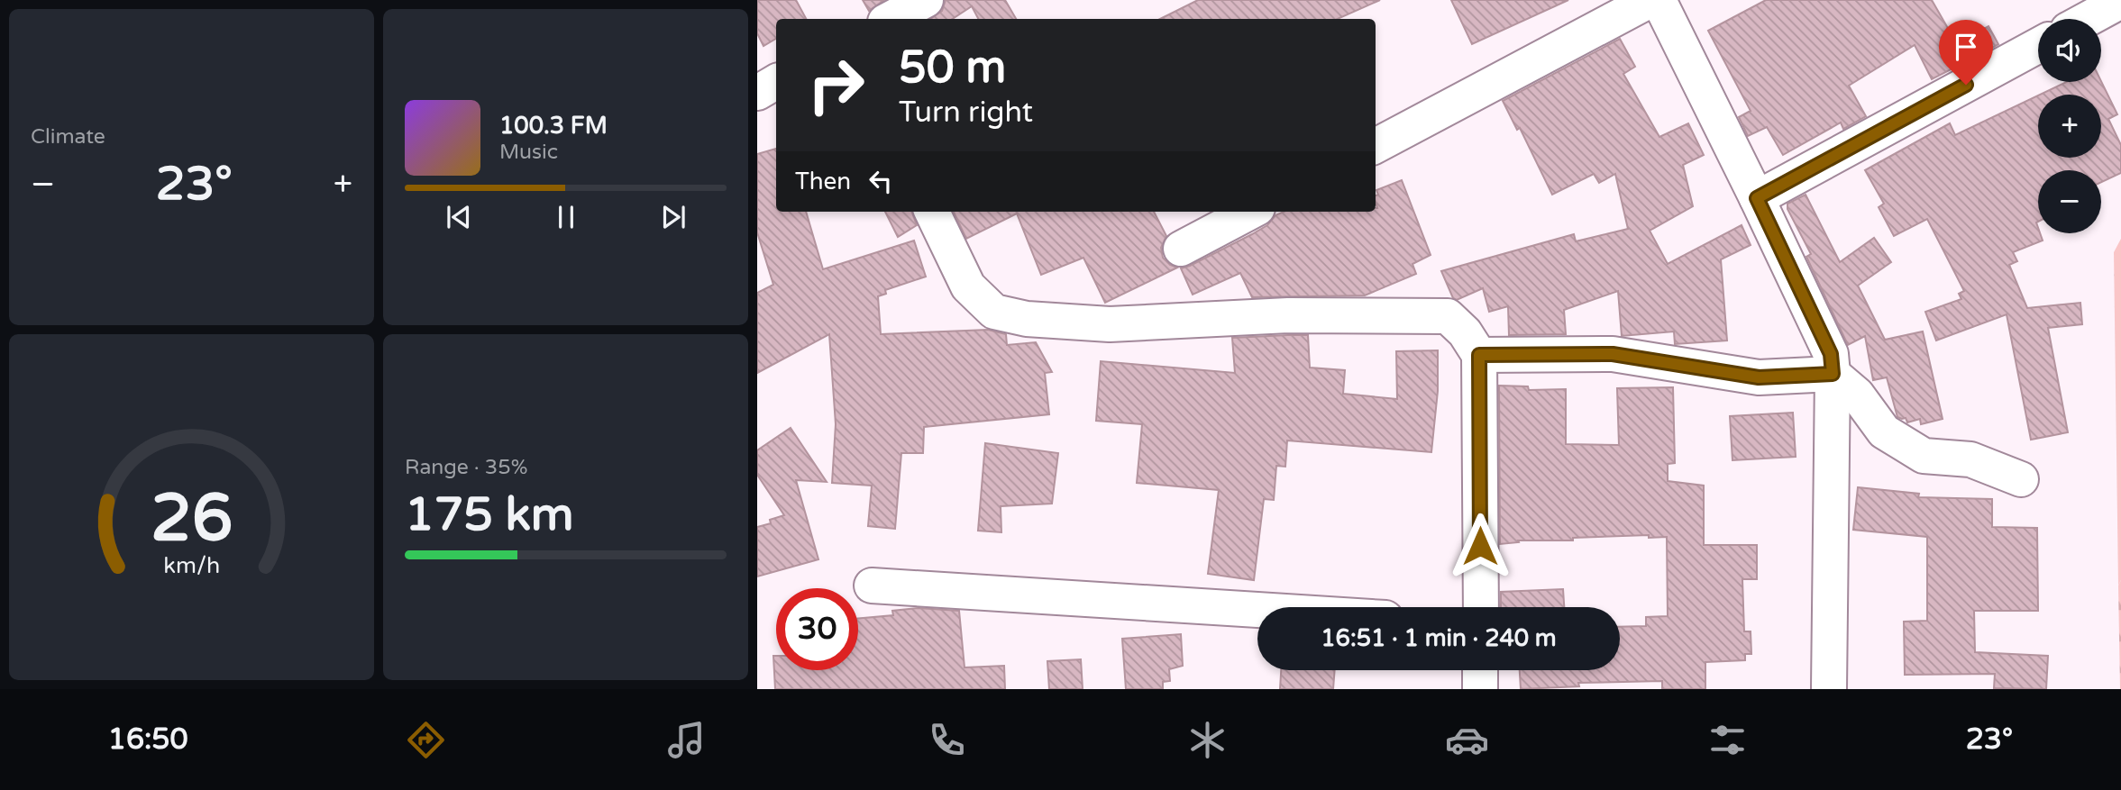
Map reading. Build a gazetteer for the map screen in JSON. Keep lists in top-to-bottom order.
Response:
{
  "page": {
    "tile": [
      "Climate",
      ["Range · 35%", "175 km"]
    ],
    "map_buttons": ["+", "−"],
    "turn": ["50 m", "Turn right"],
    "song": ["100.3 FM", "Music"],
    "then": "Then",
    "heat": ["−", "23°", "+"],
    "limit": "30",
    "trip": "16:51 · 1 min · 240 m",
    "tabs": ["16:50", "23°"],
    "gauge": ["26", "km/h"]
  }
}
